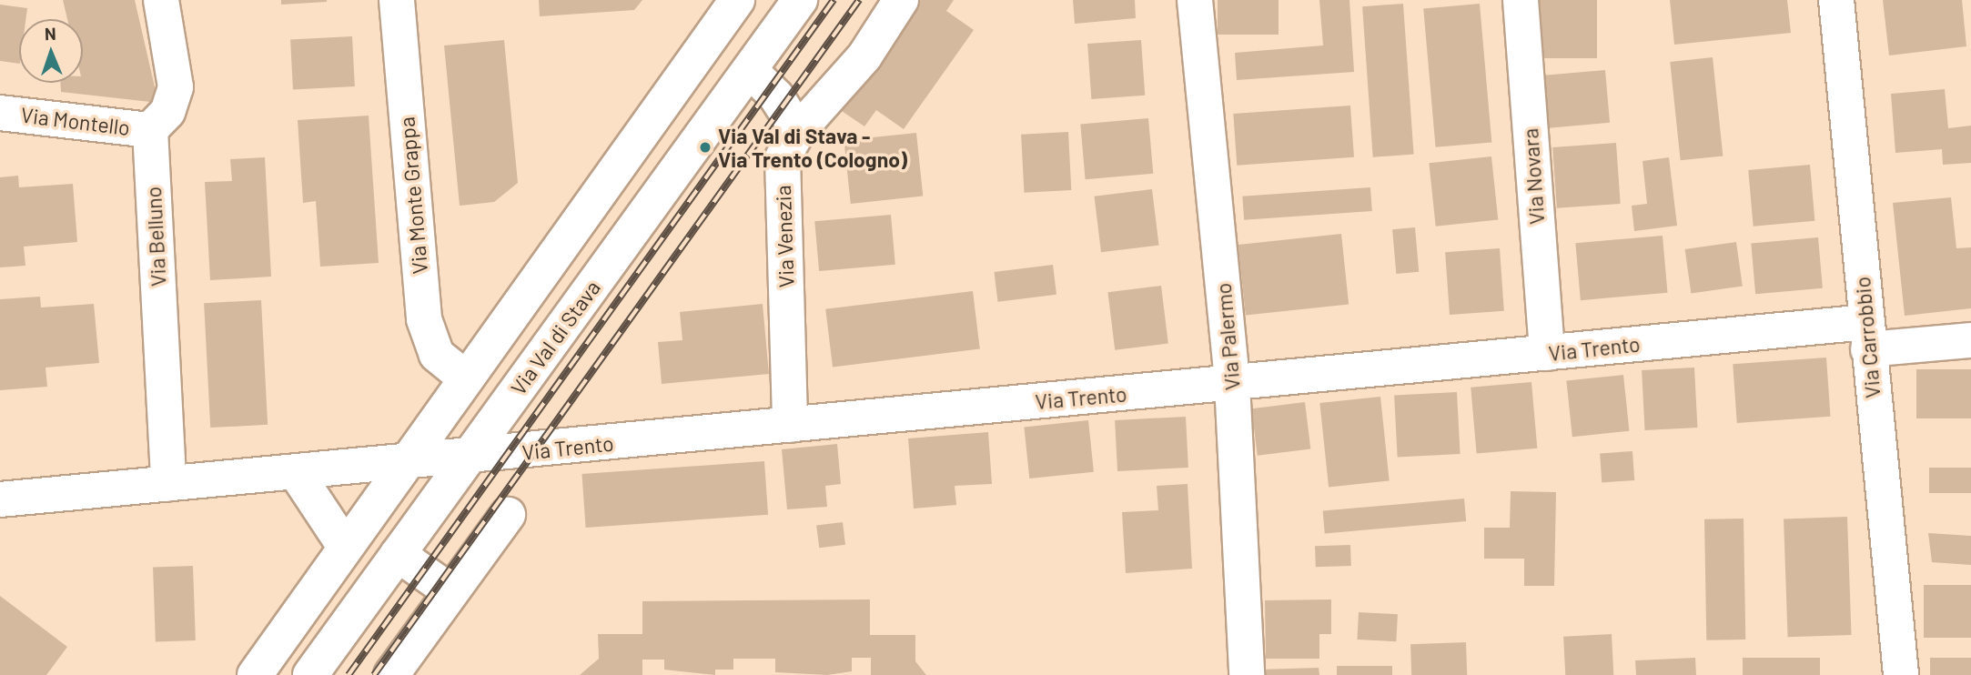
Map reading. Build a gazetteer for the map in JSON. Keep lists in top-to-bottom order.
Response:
{
  "streets": {
    "street": [
      "Via Montello",
      "Via Novara",
      "Via Monte Grappa",
      "Via Belluno",
      "Via Venezia",
      "Via Palermo",
      "Via Val di Stava",
      "Via Carrobbio",
      "Via Trento"
    ]
  },
  "crossings": [
    ["Via Montello", "Via Belluno"],
    ["Via Novara", "Via Trento"],
    ["Via Belluno", "Via Trento"],
    ["Via Venezia", "Via Trento"],
    ["Via Palermo", "Via Trento"],
    ["Via Val di Stava", "Via Trento"],
    ["Via Carrobbio", "Via Trento"]
  ],
  "places": ["Via Val di Stava - Via Trento (Cologno)"],
  "north": "top"
}
